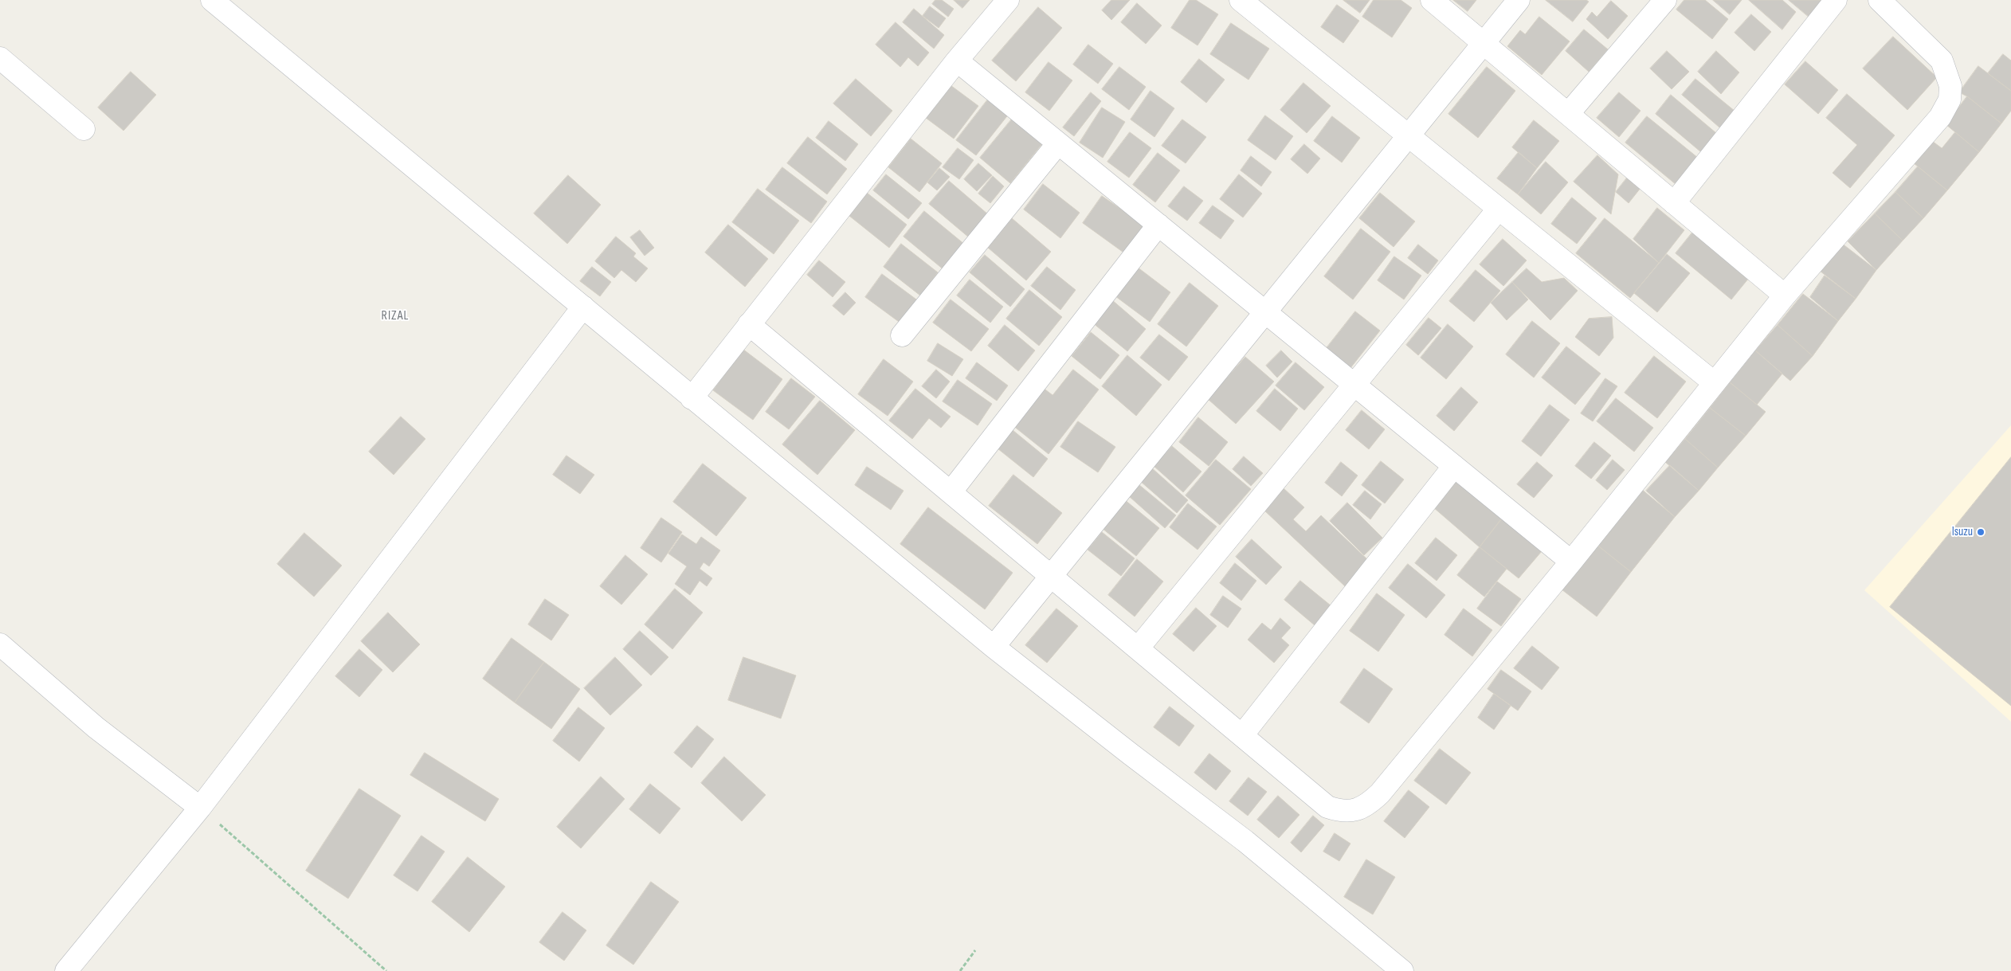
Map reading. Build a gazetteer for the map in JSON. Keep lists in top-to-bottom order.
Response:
{
  "districts": ["RIZAL"],
  "places": ["Isuzu"]
}
